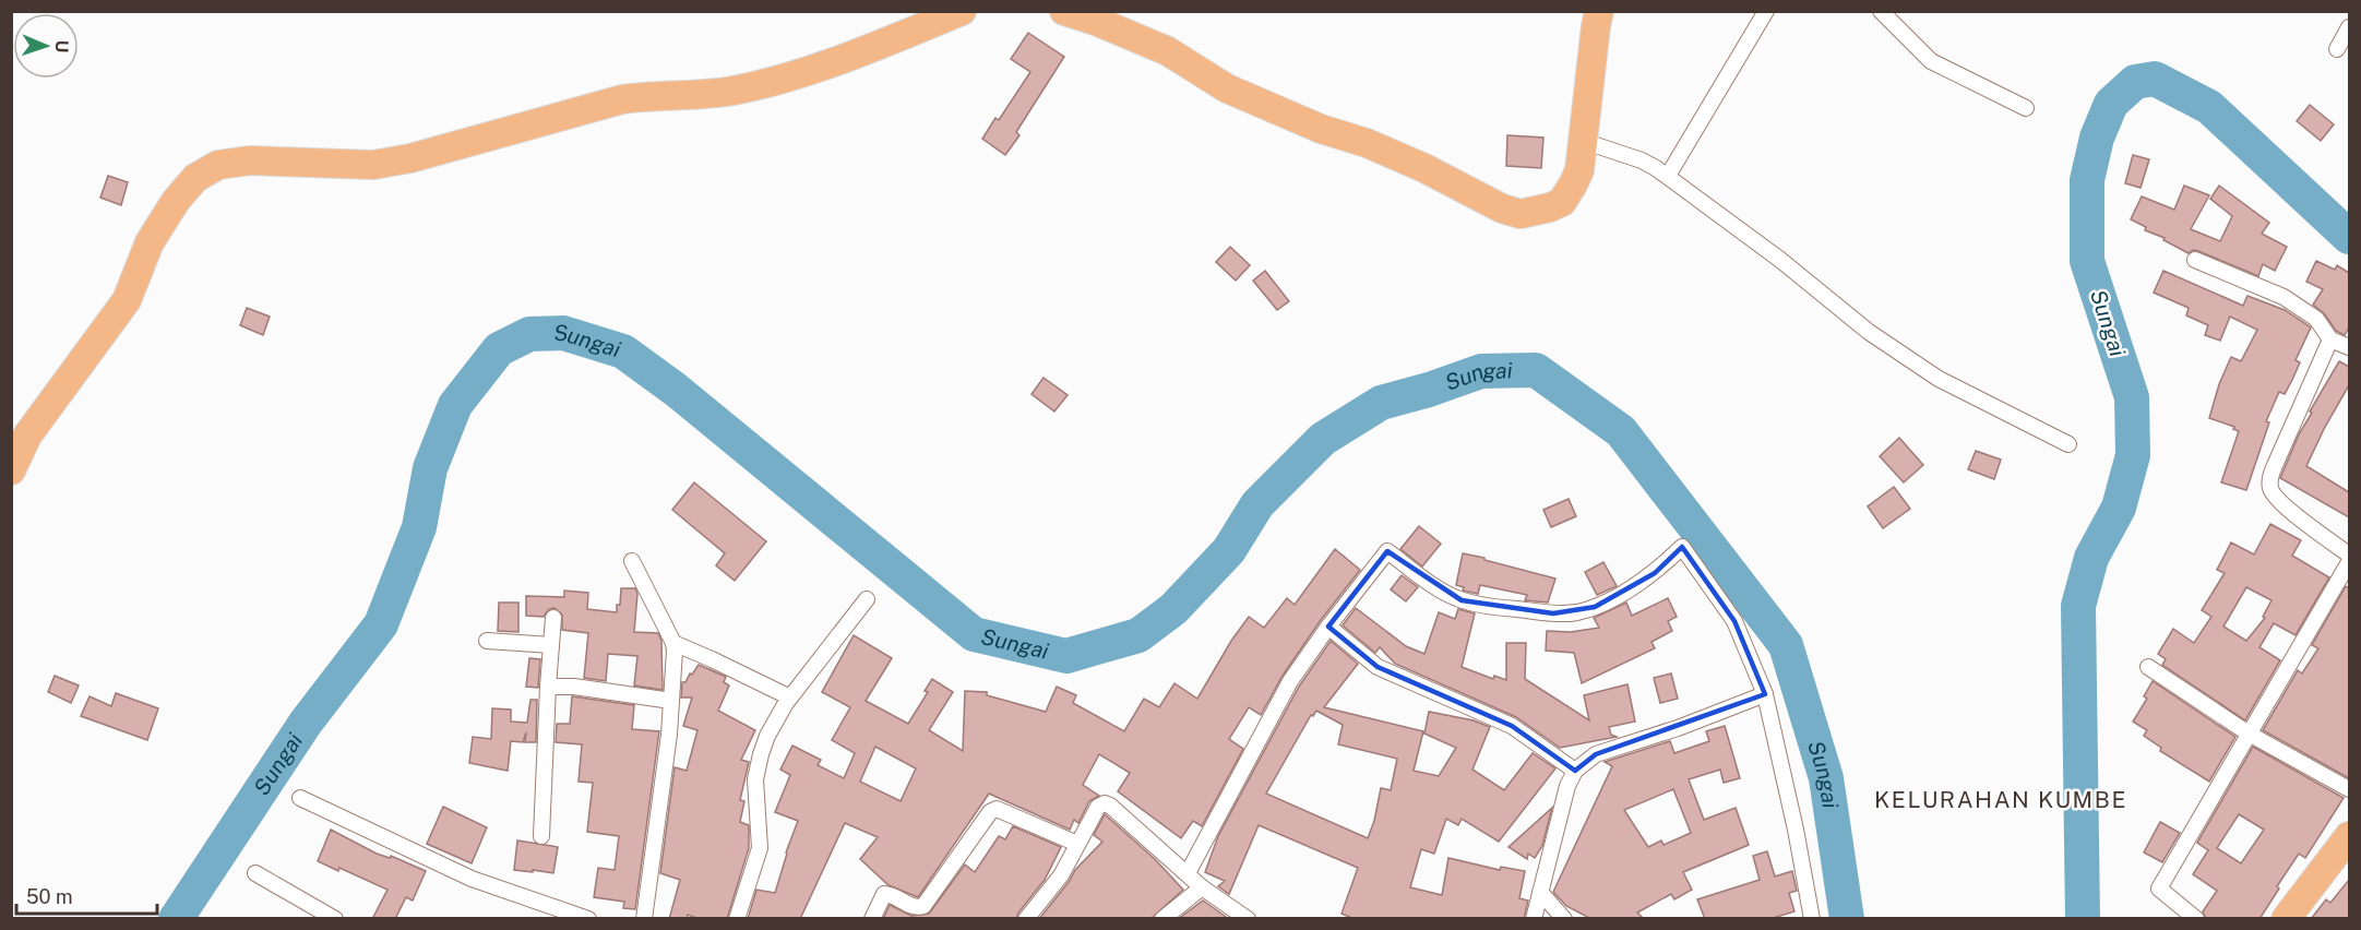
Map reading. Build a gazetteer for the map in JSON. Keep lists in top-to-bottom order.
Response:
{
  "districts": ["KELURAHAN KUMBE"],
  "water": ["Sungai"],
  "scale_bar": "50 m",
  "north": "right"
}
